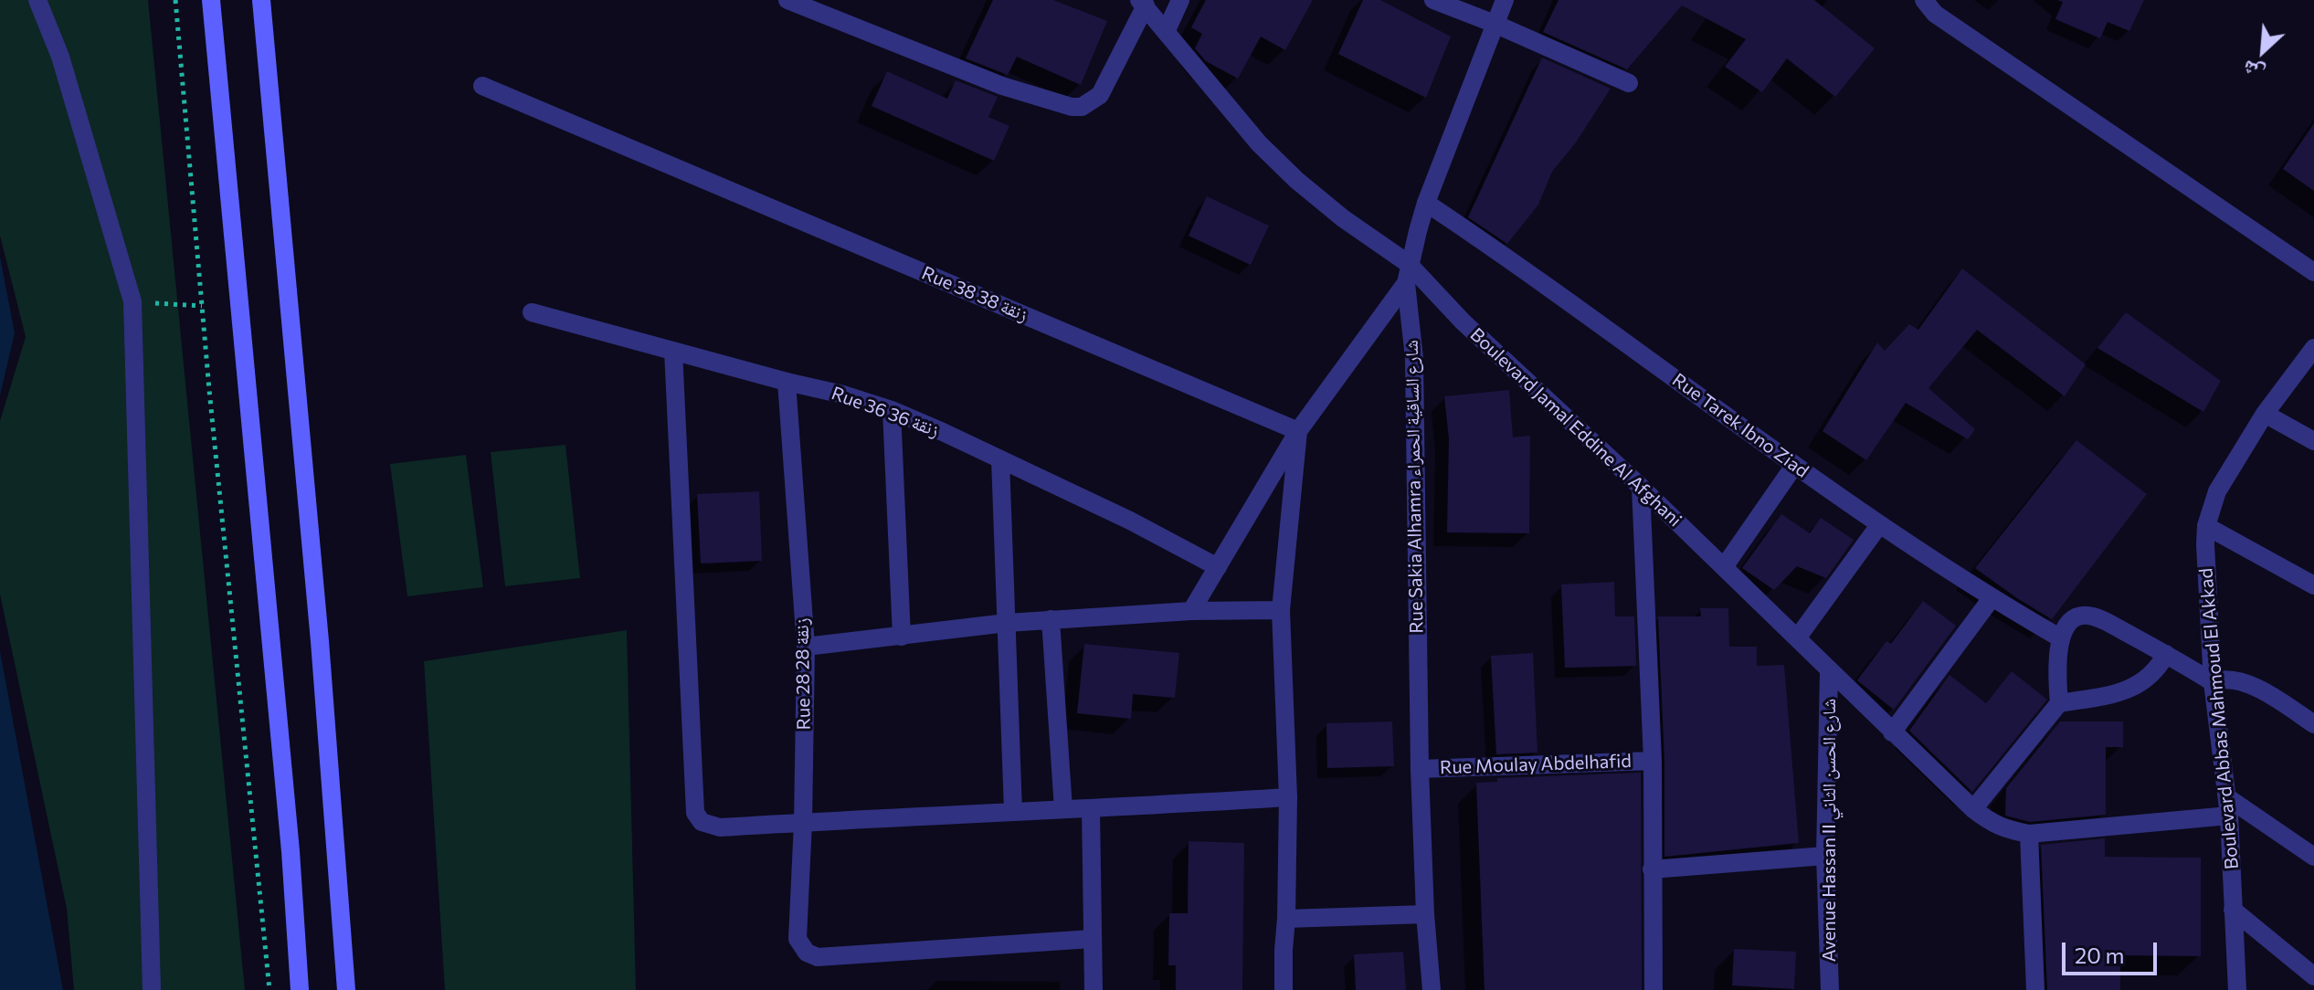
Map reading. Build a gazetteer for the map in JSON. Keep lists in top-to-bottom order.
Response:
{
  "streets": {
    "street": [
      "Rue 38 زنقة 38",
      "Rue 36 زنقة 36",
      "Rue Tarek Ibno Ziad",
      "Boulevard Jamal Eddine Al Afghani",
      "Rue Sakia Alhamra شارع الساقية الحمراء",
      "Rue 28 زنقة 28",
      "Boulevard Abbas Mahmoud El Akkad",
      "Rue Moulay Abdelhafid",
      "Avenue Hassan II شارع الحسن الثاني"
    ]
  },
  "crossings": [
    ["Rue 36 زنقة 36", "Rue 28 زنقة 28"],
    ["Rue Tarek Ibno Ziad", "Rue Sakia Alhamra شارع الساقية الحمراء"],
    ["Boulevard Jamal Eddine Al Afghani", "Rue Sakia Alhamra شارع الساقية الحمراء"],
    ["Boulevard Jamal Eddine Al Afghani", "Avenue Hassan II شارع الحسن الثاني"],
    ["Rue Sakia Alhamra شارع الساقية الحمراء", "Rue Moulay Abdelhafid"]
  ],
  "scale_bar": "20 m",
  "north": "bottom left"
}
